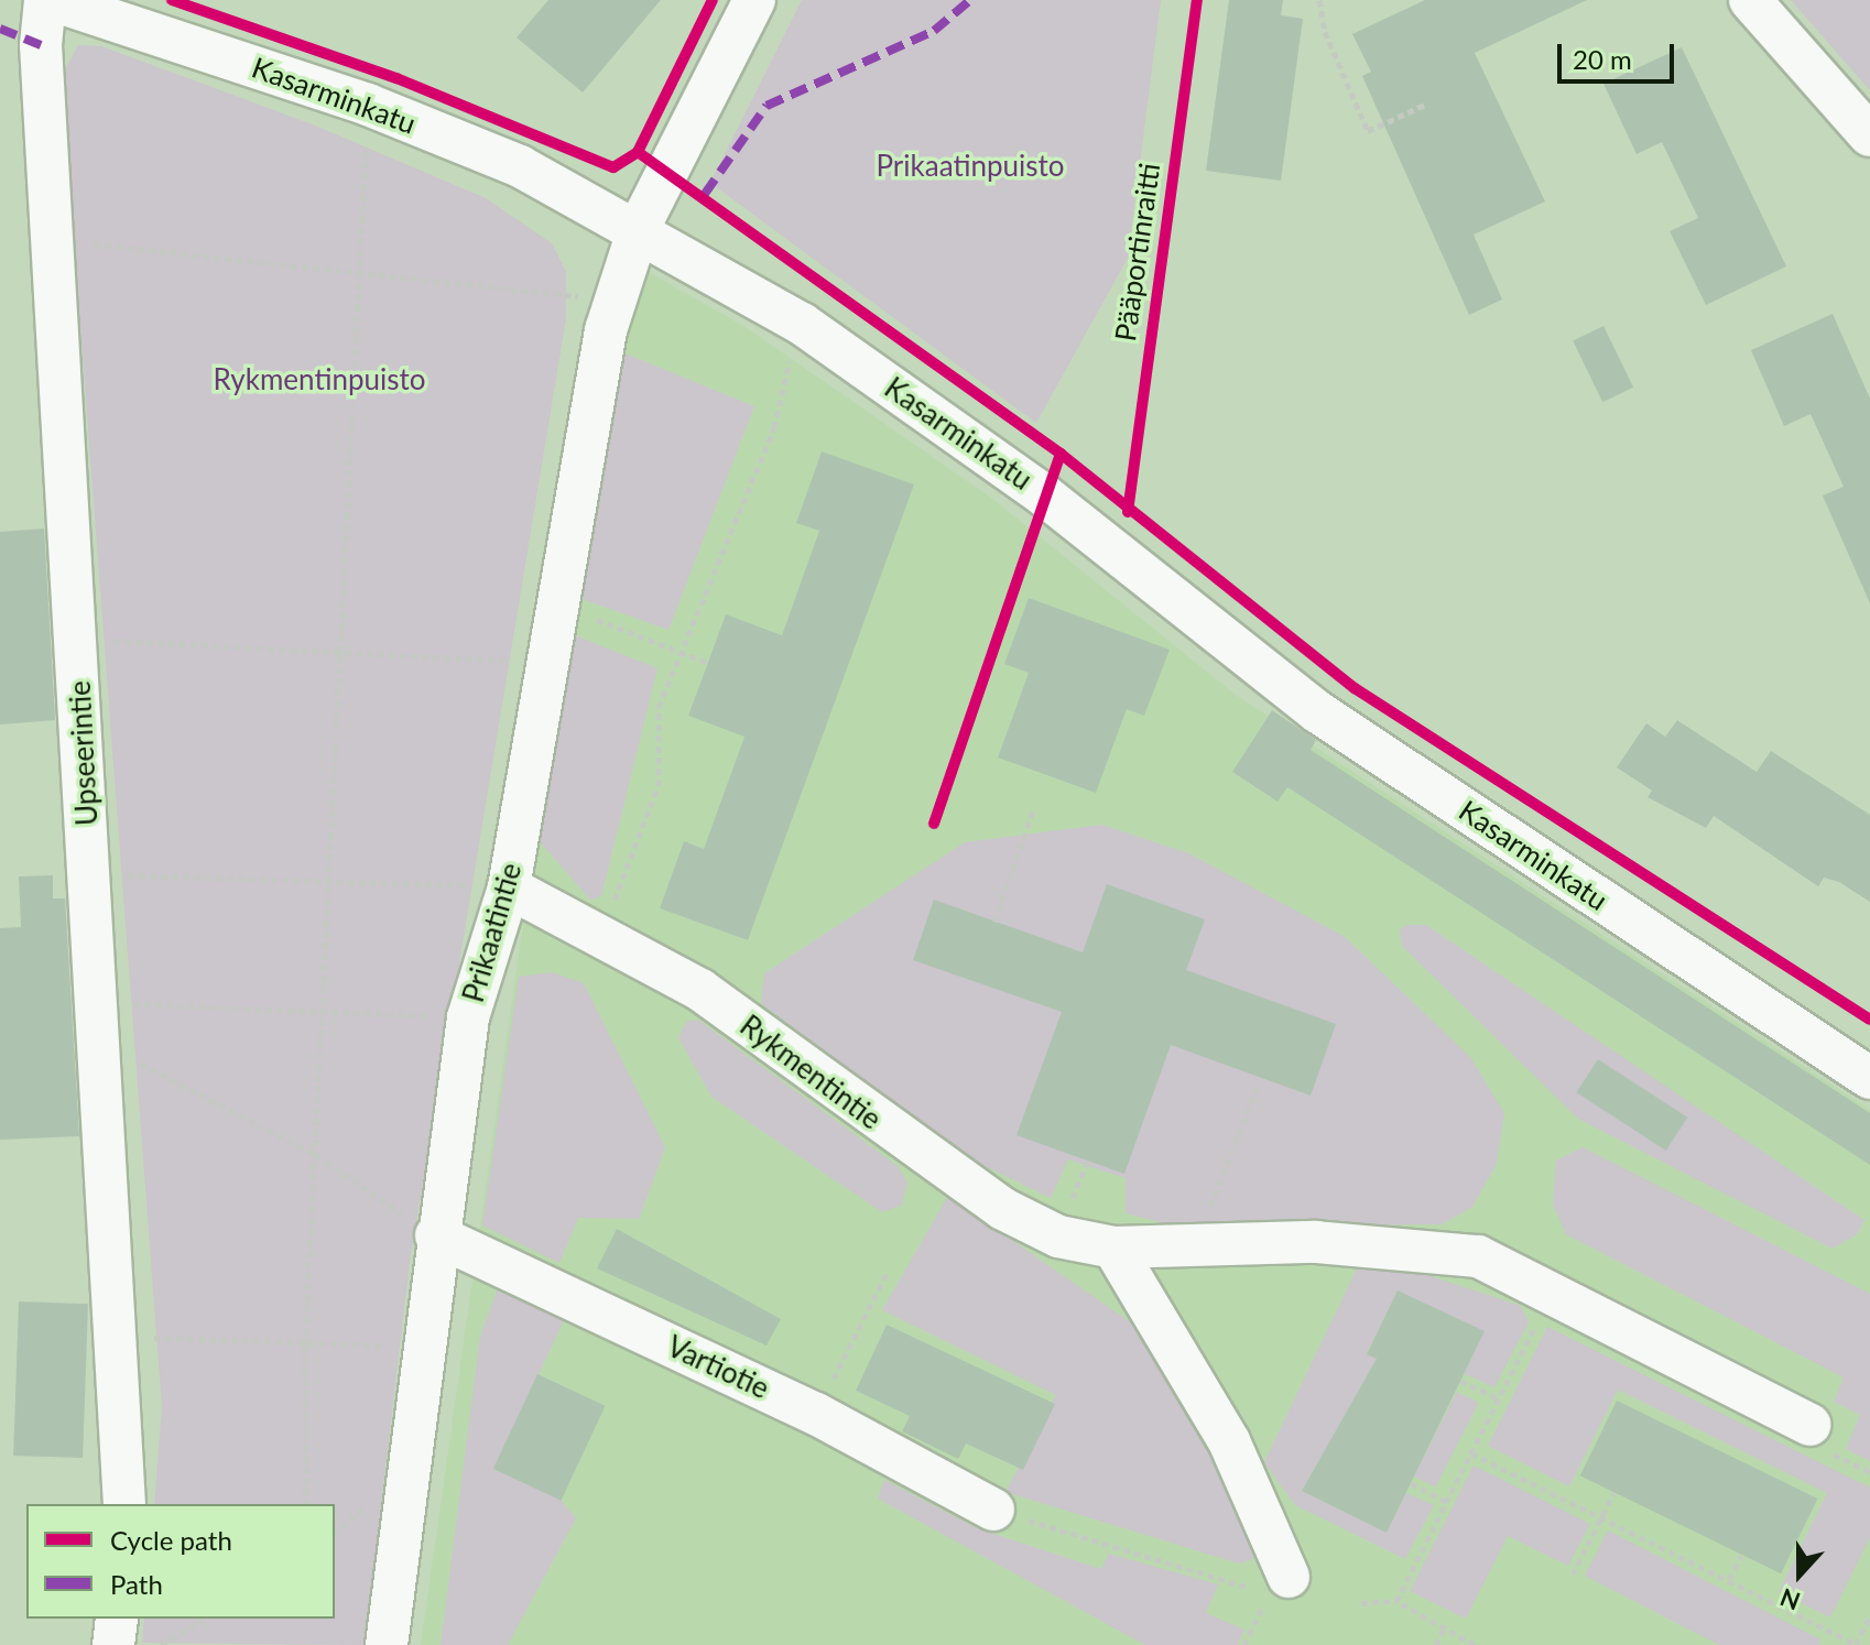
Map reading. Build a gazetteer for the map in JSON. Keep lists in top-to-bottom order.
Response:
{
  "streets": {
    "street": [
      "Kasarminkatu",
      "Upseerintie",
      "Prikaatintie",
      "Rykmentintie",
      "Vartiotie"
    ],
    "cycle path": ["Pääportinraitti"]
  },
  "crossings": [
    ["Kasarminkatu", "Upseerintie"],
    ["Kasarminkatu", "Prikaatintie"],
    ["Prikaatintie", "Rykmentintie"],
    ["Prikaatintie", "Vartiotie"]
  ],
  "parks": ["Prikaatinpuisto", "Rykmentinpuisto"],
  "legend": ["Cycle path", "Path"],
  "scale_bar": "20 m",
  "north": "bottom"
}
